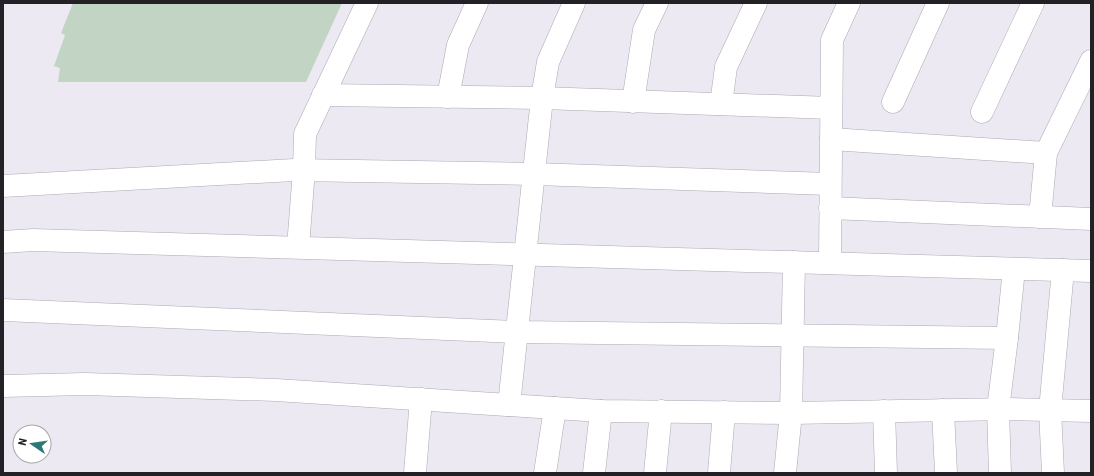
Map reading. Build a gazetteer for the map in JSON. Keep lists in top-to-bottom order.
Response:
{
  "north": "left"
}
